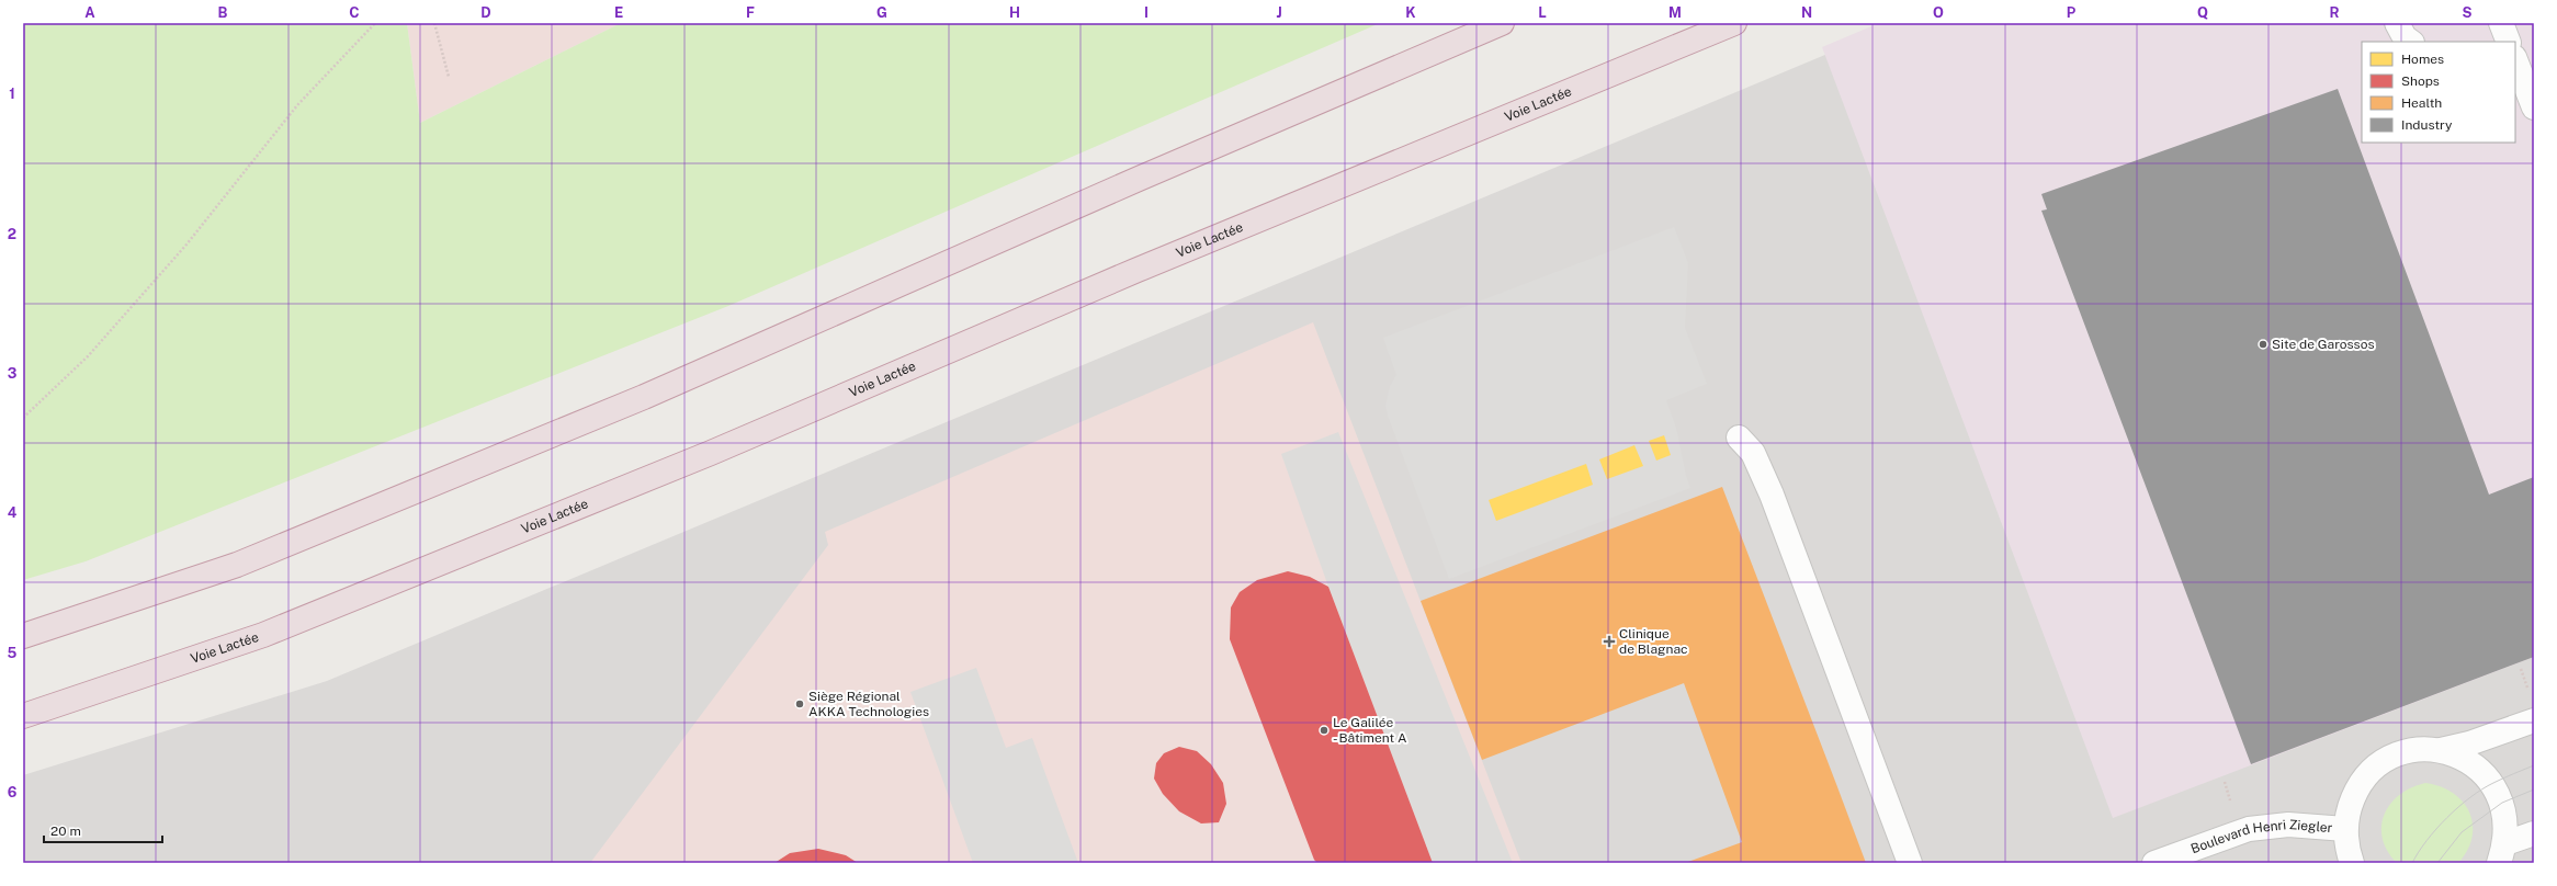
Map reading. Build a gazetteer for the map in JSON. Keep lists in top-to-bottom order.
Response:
{
  "streets": {
    "highway": ["Voie Lactée"],
    "street": ["Boulevard Henri Ziegler"]
  },
  "places": {
    "other": ["Site de Garossos", "Siège Régional AKKA Technologies", "Le Galilée - Bâtiment A"],
    "health": ["Clinique de Blagnac"]
  },
  "legend": [
    "Homes",
    "Shops",
    "Health",
    "Industry"
  ],
  "scale_bar": "20 m",
  "grid": {
    "columns": [
      "A",
      "B",
      "C",
      "D",
      "E",
      "F",
      "G",
      "H",
      "I",
      "J",
      "K",
      "L",
      "M",
      "N",
      "O",
      "P",
      "Q",
      "R",
      "S"
    ],
    "rows": [
      "1",
      "2",
      "3",
      "4",
      "5",
      "6"
    ]
  }
}
